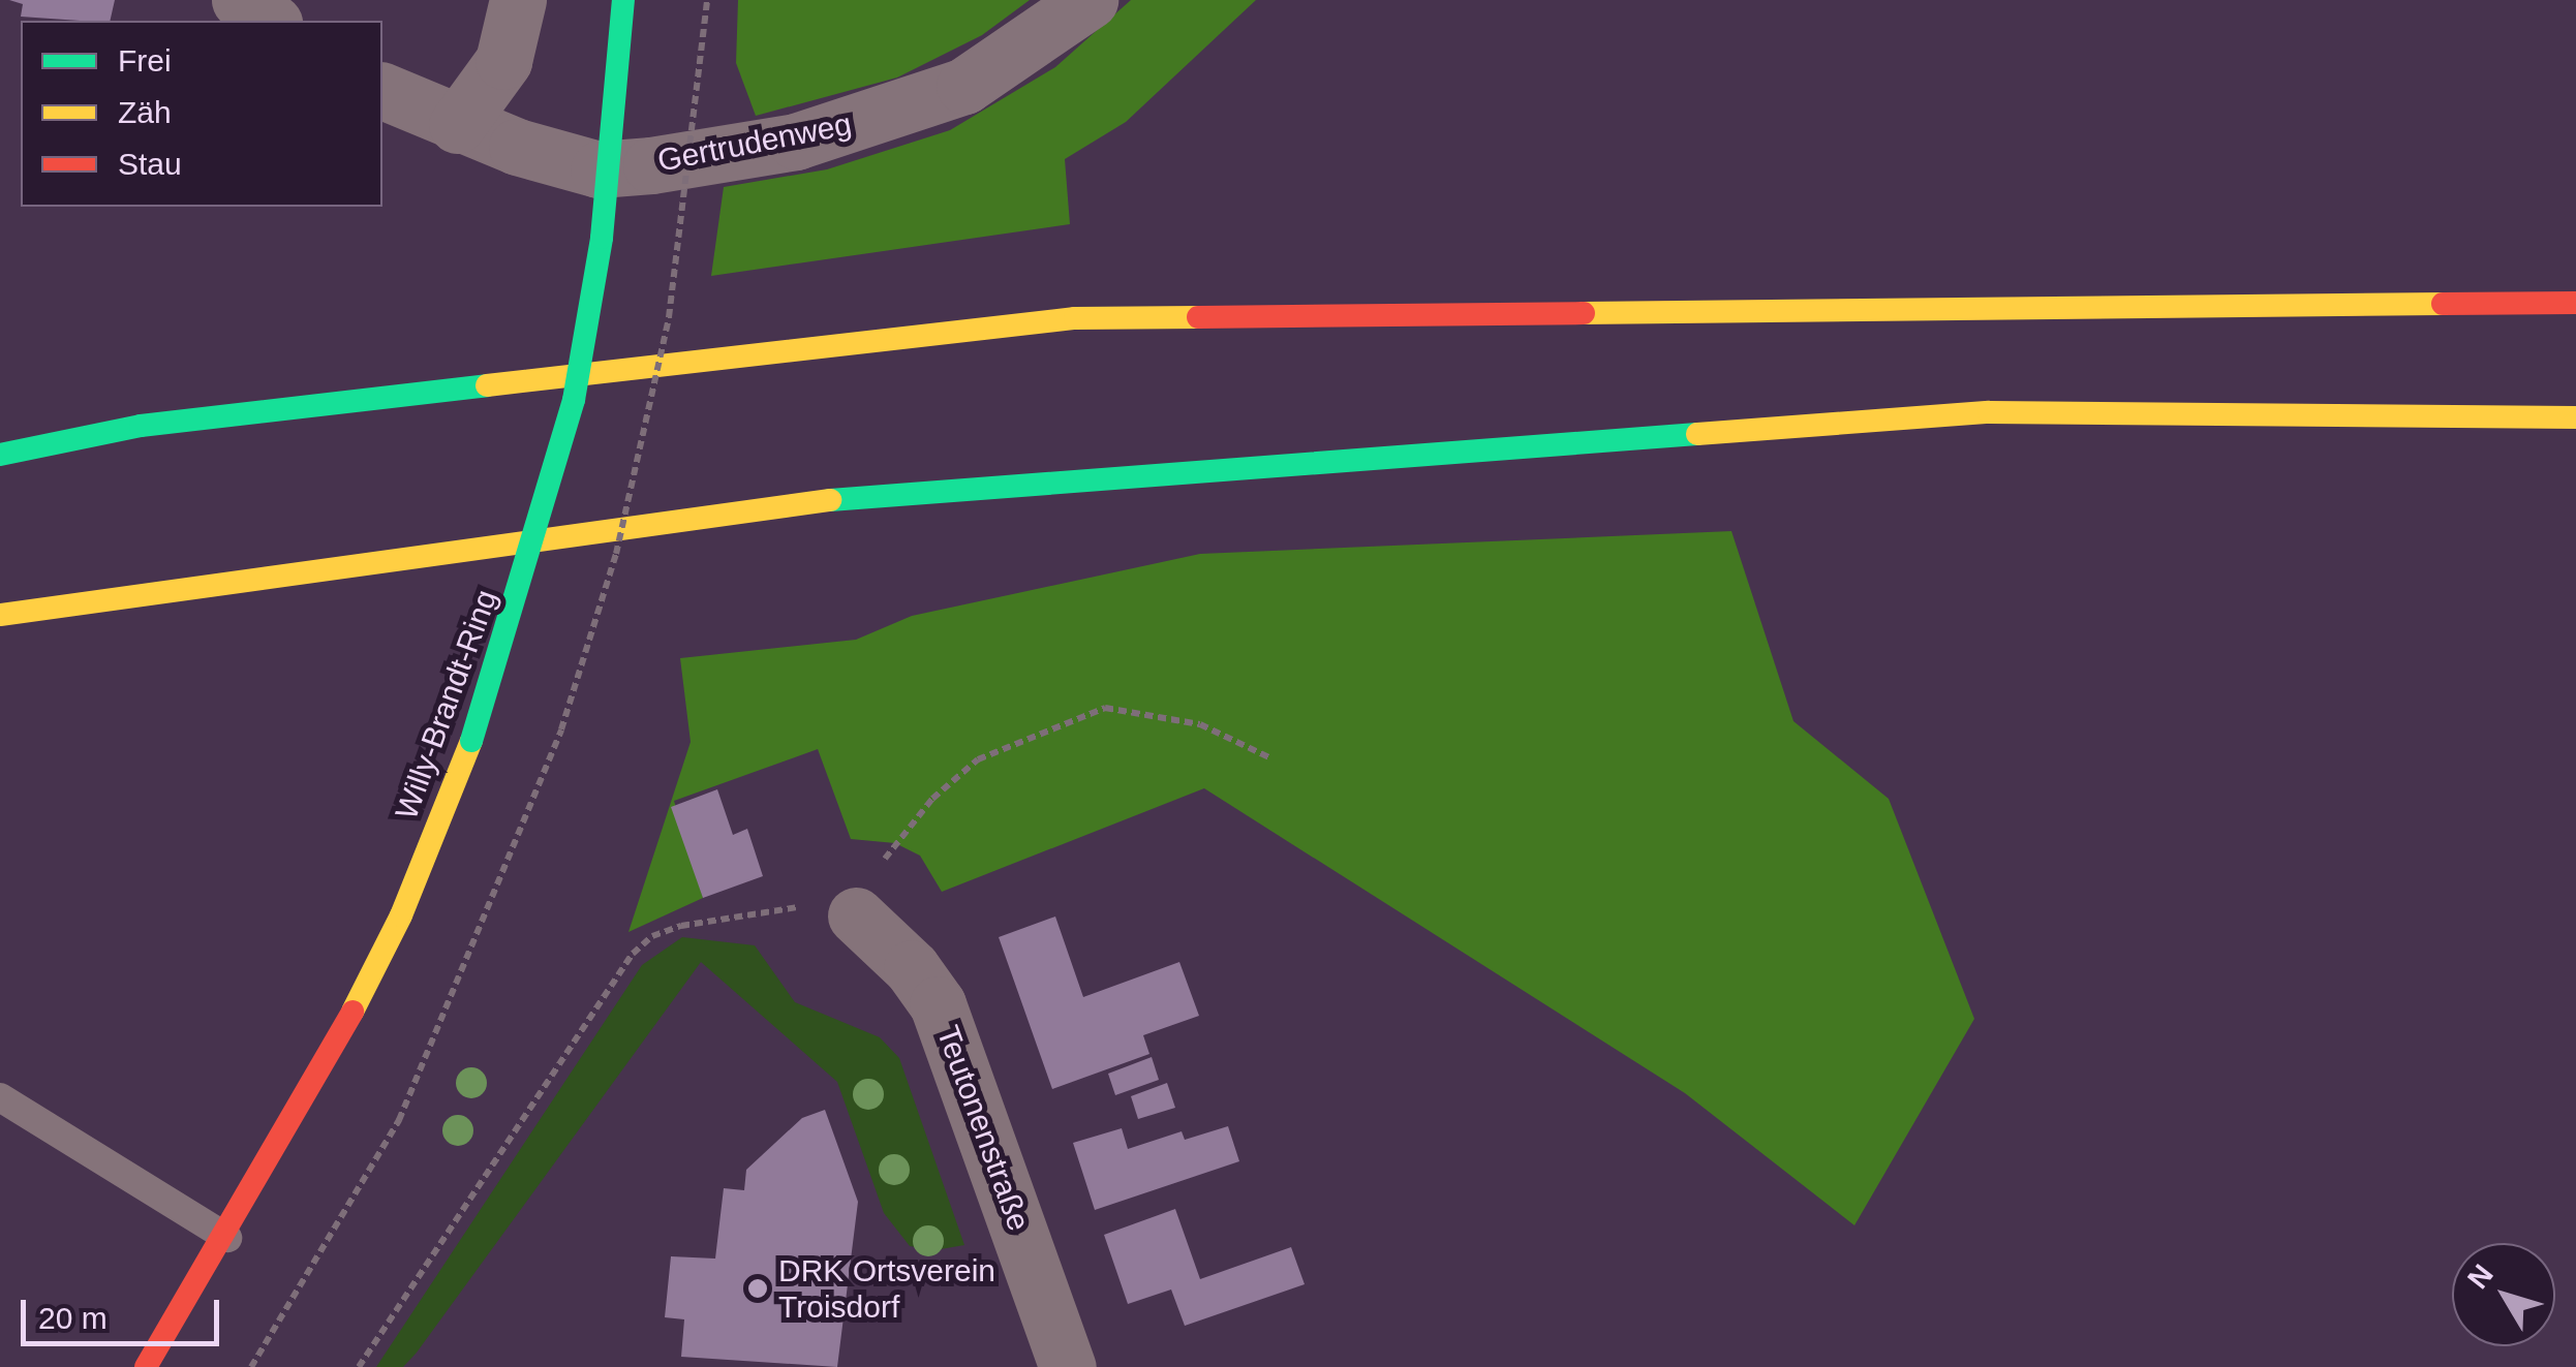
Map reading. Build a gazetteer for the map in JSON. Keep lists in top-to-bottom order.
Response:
{
  "streets": {
    "main road": ["Willy-Brandt-Ring"],
    "street": ["Gertrudenweg", "Teutonenstraße"]
  },
  "places": ["DRK Ortsverein Troisdorf"],
  "legend": ["Frei", "Zäh", "Stau"],
  "scale_bar": "20 m",
  "north": "top left"
}
